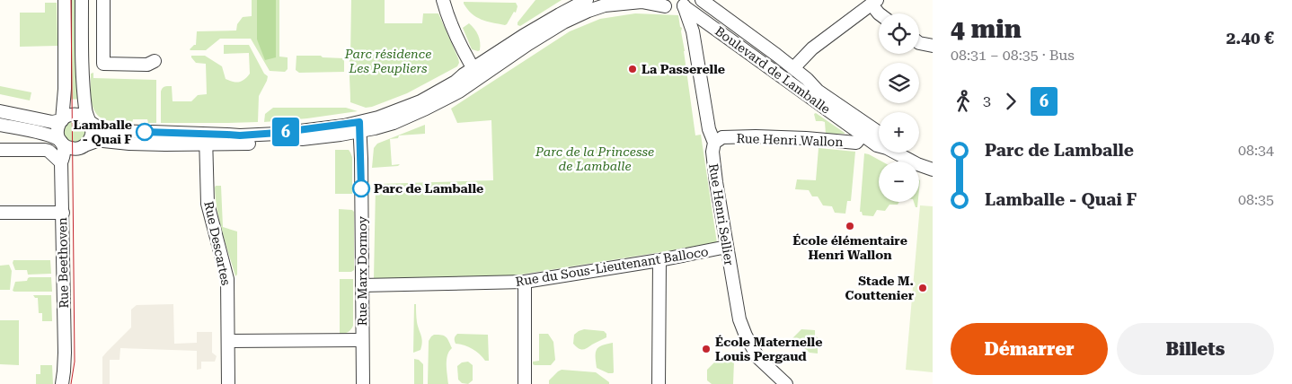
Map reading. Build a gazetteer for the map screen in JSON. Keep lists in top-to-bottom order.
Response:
{
  "streets": {
    "street": [
      "Boulevard de Lamballe",
      "Rue Henri Wallon",
      "Rue Henri Sellier",
      "Rue Descartes",
      "Rue Beethoven",
      "Rue du Sous-Lieutenant Balloco",
      "Rue Marx Dormoy"
    ]
  },
  "crossings": [
    ["Boulevard de Lamballe", "Rue Henri Wallon"],
    ["Boulevard de Lamballe", "Rue Henri Sellier"],
    ["Rue Henri Wallon", "Rue Henri Sellier"],
    ["Rue Henri Sellier", "Rue du Sous-Lieutenant Balloco"],
    ["Rue du Sous-Lieutenant Balloco", "Rue Marx Dormoy"]
  ],
  "parks": ["Parc résidence Les Peupliers", "Parc de la Princesse de Lamballe"],
  "places": [
    "La Passerelle",
    "Lamballe - Quai F",
    "Parc de Lamballe",
    "École élémentaire Henri Wallon",
    "Stade M. Couttenier",
    "École Maternelle Louis Pergaud"
  ],
  "lines": ["bus line 6"],
  "page": {
    "on_map": "6",
    "heading": ["4 min", "08:31 – 08:35 · Bus", "2.40 €"],
    "map_buttons": ["+", "−"],
    "legs": ["3", "6"],
    "list": [
      {
        "name": "Parc de Lamballe",
        "value": "08:34"
      },
      {
        "name": "Lamballe - Quai F",
        "value": "08:35"
      }
    ],
    "buttons": ["Démarrer", "Billets"]
  }
}
